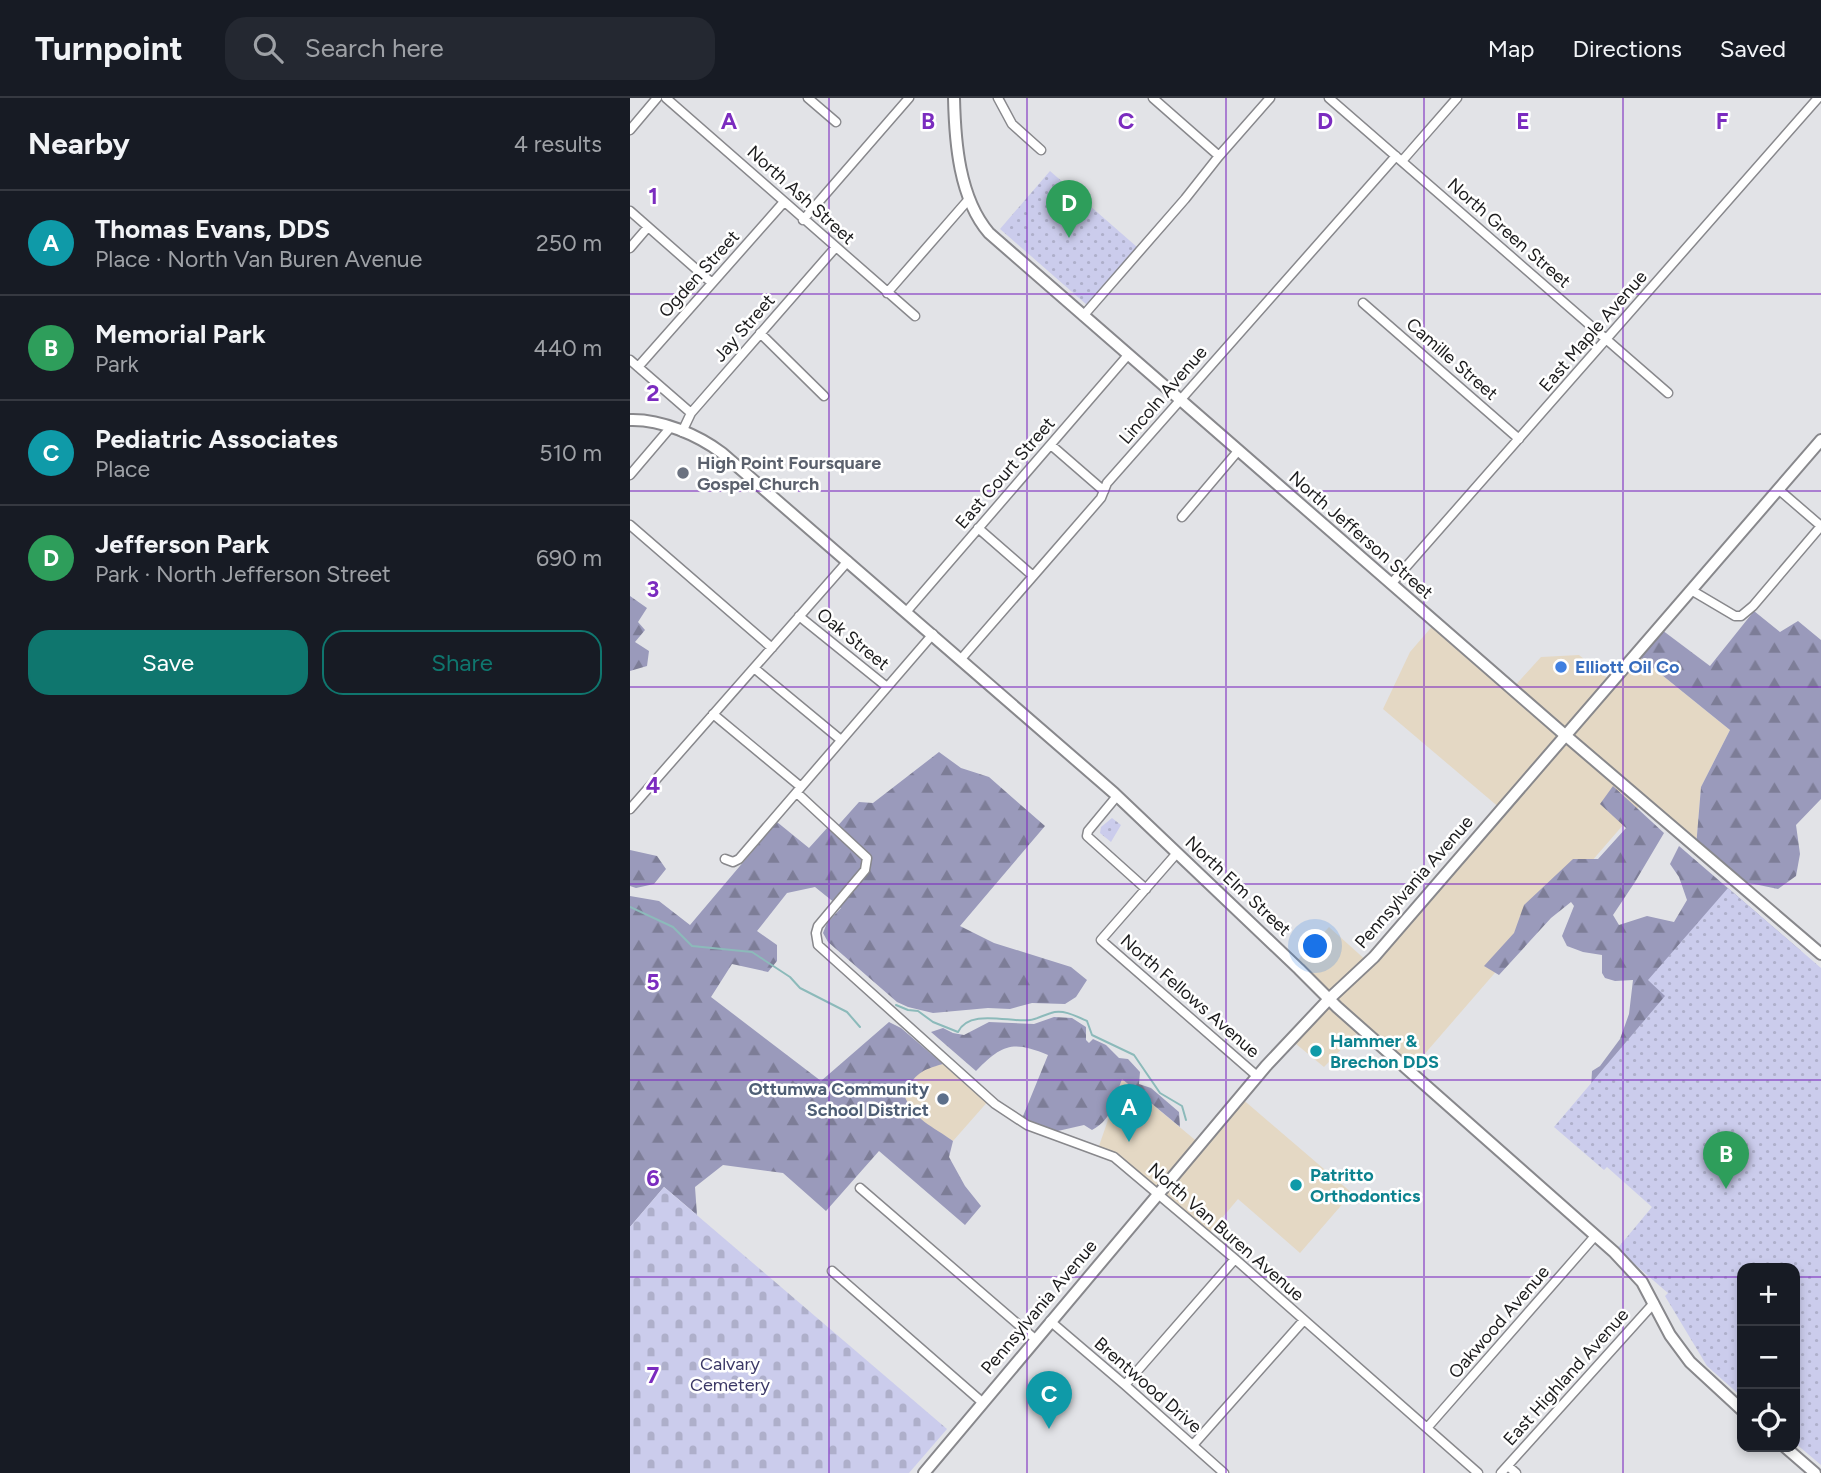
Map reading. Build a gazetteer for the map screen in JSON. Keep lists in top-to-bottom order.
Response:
{
  "streets": {
    "main road": ["North Jefferson Street", "Pennsylvania Avenue", "North Elm Street"],
    "street": [
      "North Ash Street",
      "North Green Street",
      "Ogden Street",
      "Jay Street",
      "East Maple Avenue",
      "Camille Street",
      "Lincoln Avenue",
      "East Court Street",
      "Oak Street",
      "North Fellows Avenue",
      "North Van Buren Avenue",
      "Oakwood Avenue",
      "East Highland Avenue",
      "Brentwood Drive"
    ]
  },
  "crossings": [
    ["North Ash Street", "Ogden Street"],
    ["North Ash Street", "Jay Street"],
    ["North Green Street", "East Maple Avenue"],
    ["North Green Street", "Lincoln Avenue"],
    ["Jay Street", "North Elm Street"],
    ["East Maple Avenue", "Camille Street"],
    ["East Maple Avenue", "North Jefferson Street"],
    ["Lincoln Avenue", "North Jefferson Street"],
    ["Lincoln Avenue", "North Elm Street"],
    ["East Court Street", "North Jefferson Street"],
    ["East Court Street", "North Elm Street"],
    ["North Jefferson Street", "Pennsylvania Avenue"],
    ["Pennsylvania Avenue", "North Elm Street"],
    ["Pennsylvania Avenue", "North Fellows Avenue"],
    ["Pennsylvania Avenue", "North Van Buren Avenue"],
    ["Pennsylvania Avenue", "Brentwood Drive"],
    ["North Elm Street", "Oakwood Avenue"],
    ["North Elm Street", "East Highland Avenue"],
    ["North Van Buren Avenue", "Oakwood Avenue"]
  ],
  "parks": ["Calvary Cemetery"],
  "places": [
    "High Point Foursquare Gospel Church",
    "Elliott Oil Co",
    "Hammer & Brechon DDS",
    "Ottumwa Community School District",
    "Patritto Orthodontics"
  ],
  "page": {
    "header": "Turnpoint",
    "search": "Search here",
    "nav": ["Map", "Directions", "Saved"],
    "heading": ["Nearby", "4 results"],
    "pins": [
      "D",
      "A",
      "B",
      "C"
    ],
    "list": [
      {
        "mark": "A",
        "name": "Thomas Evans, DDS",
        "note": "Place · North Van Buren Avenue",
        "value": "250 m"
      },
      {
        "mark": "B",
        "name": "Memorial Park",
        "note": "Park",
        "value": "440 m"
      },
      {
        "mark": "C",
        "name": "Pediatric Associates",
        "note": "Place",
        "value": "510 m"
      },
      {
        "mark": "D",
        "name": "Jefferson Park",
        "note": "Park · North Jefferson Street",
        "value": "690 m"
      }
    ],
    "buttons": ["Save", "Share"],
    "map_buttons": ["+", "−"]
  },
  "grid": {
    "columns": [
      "A",
      "B",
      "C",
      "D",
      "E",
      "F"
    ],
    "rows": [
      "1",
      "2",
      "3",
      "4",
      "5",
      "6",
      "7"
    ]
  }
}
